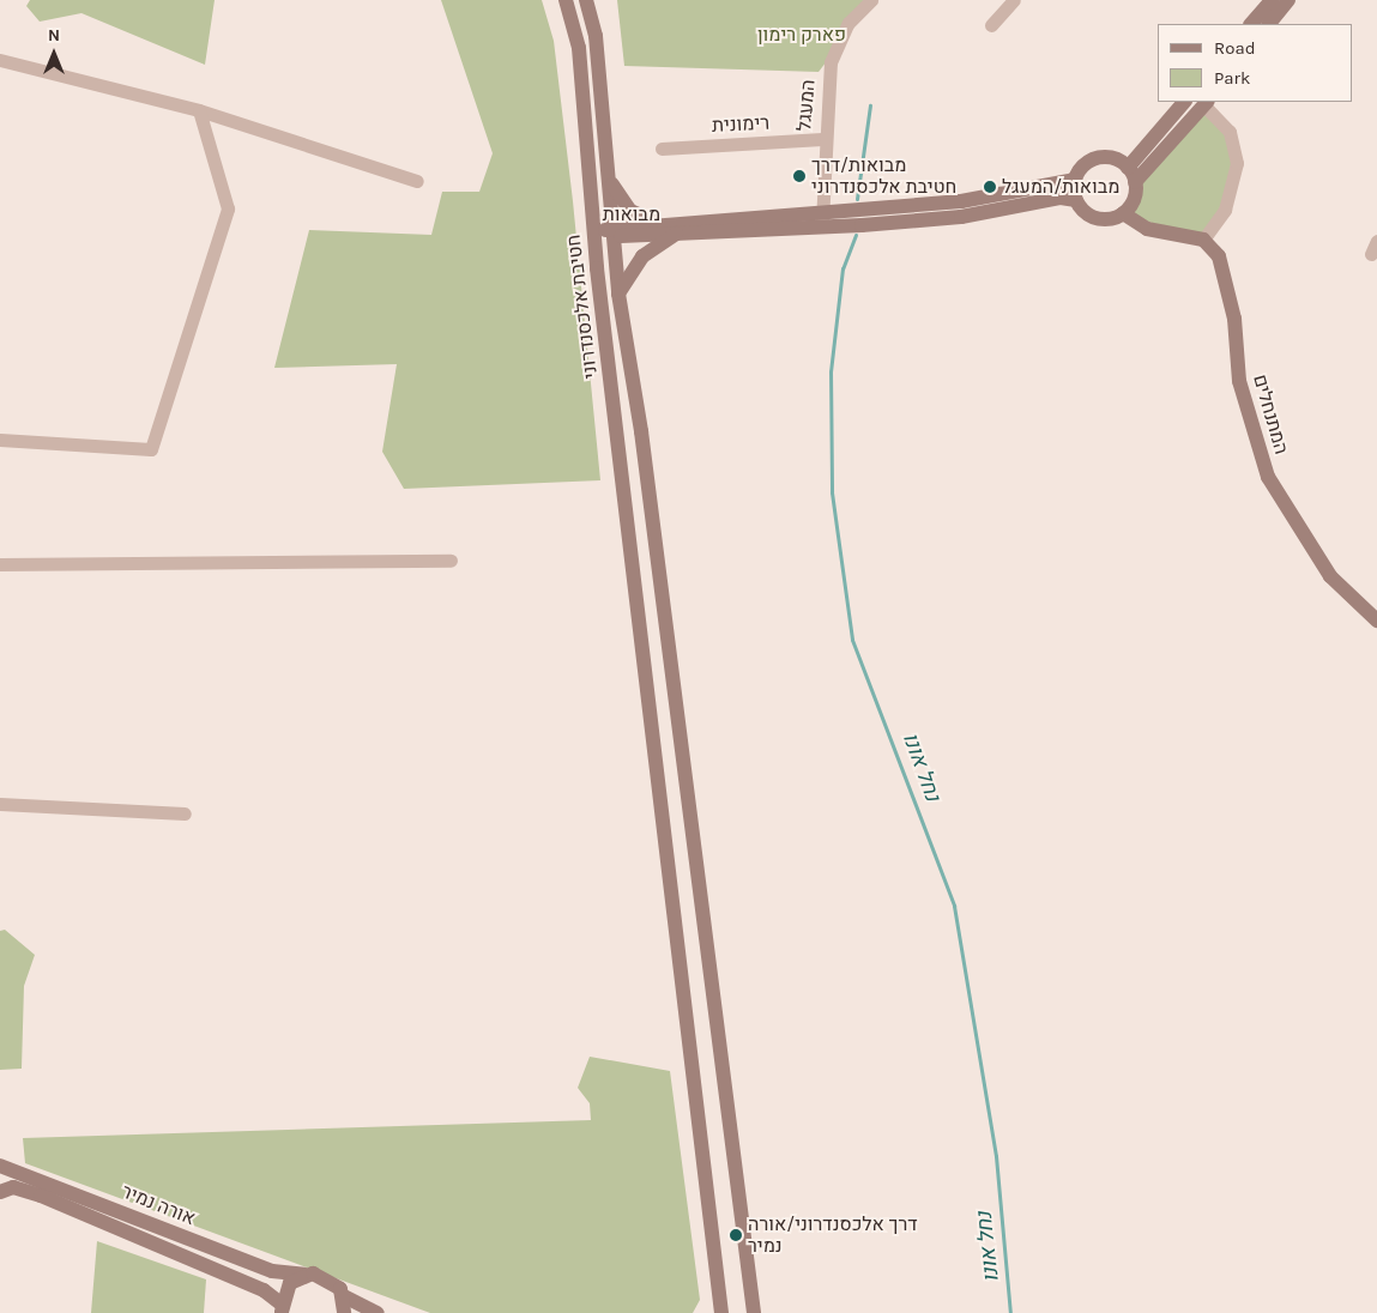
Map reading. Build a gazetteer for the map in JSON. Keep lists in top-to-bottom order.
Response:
{
  "streets": {
    "main road": [
      "מבואות",
      "חטיבת אלכסנדרוני",
      "המתנחלים",
      "אורה נמיר"
    ],
    "street": ["המעגל", "רימונית"]
  },
  "crossings": [
    ["המעגל", "רימונית"],
    ["המעגל", "מבואות"],
    ["מבואות", "חטיבת אלכסנדרוני"]
  ],
  "water": ["נחל אונו"],
  "parks": ["פארק רימון"],
  "places": ["מבואות/דרך חטיבת אלכסנדרוני", "מבואות/המעגל", "דרך אלכסנדרוני/אורה נמיר"],
  "legend": ["Road", "Park"],
  "north": "top"
}
